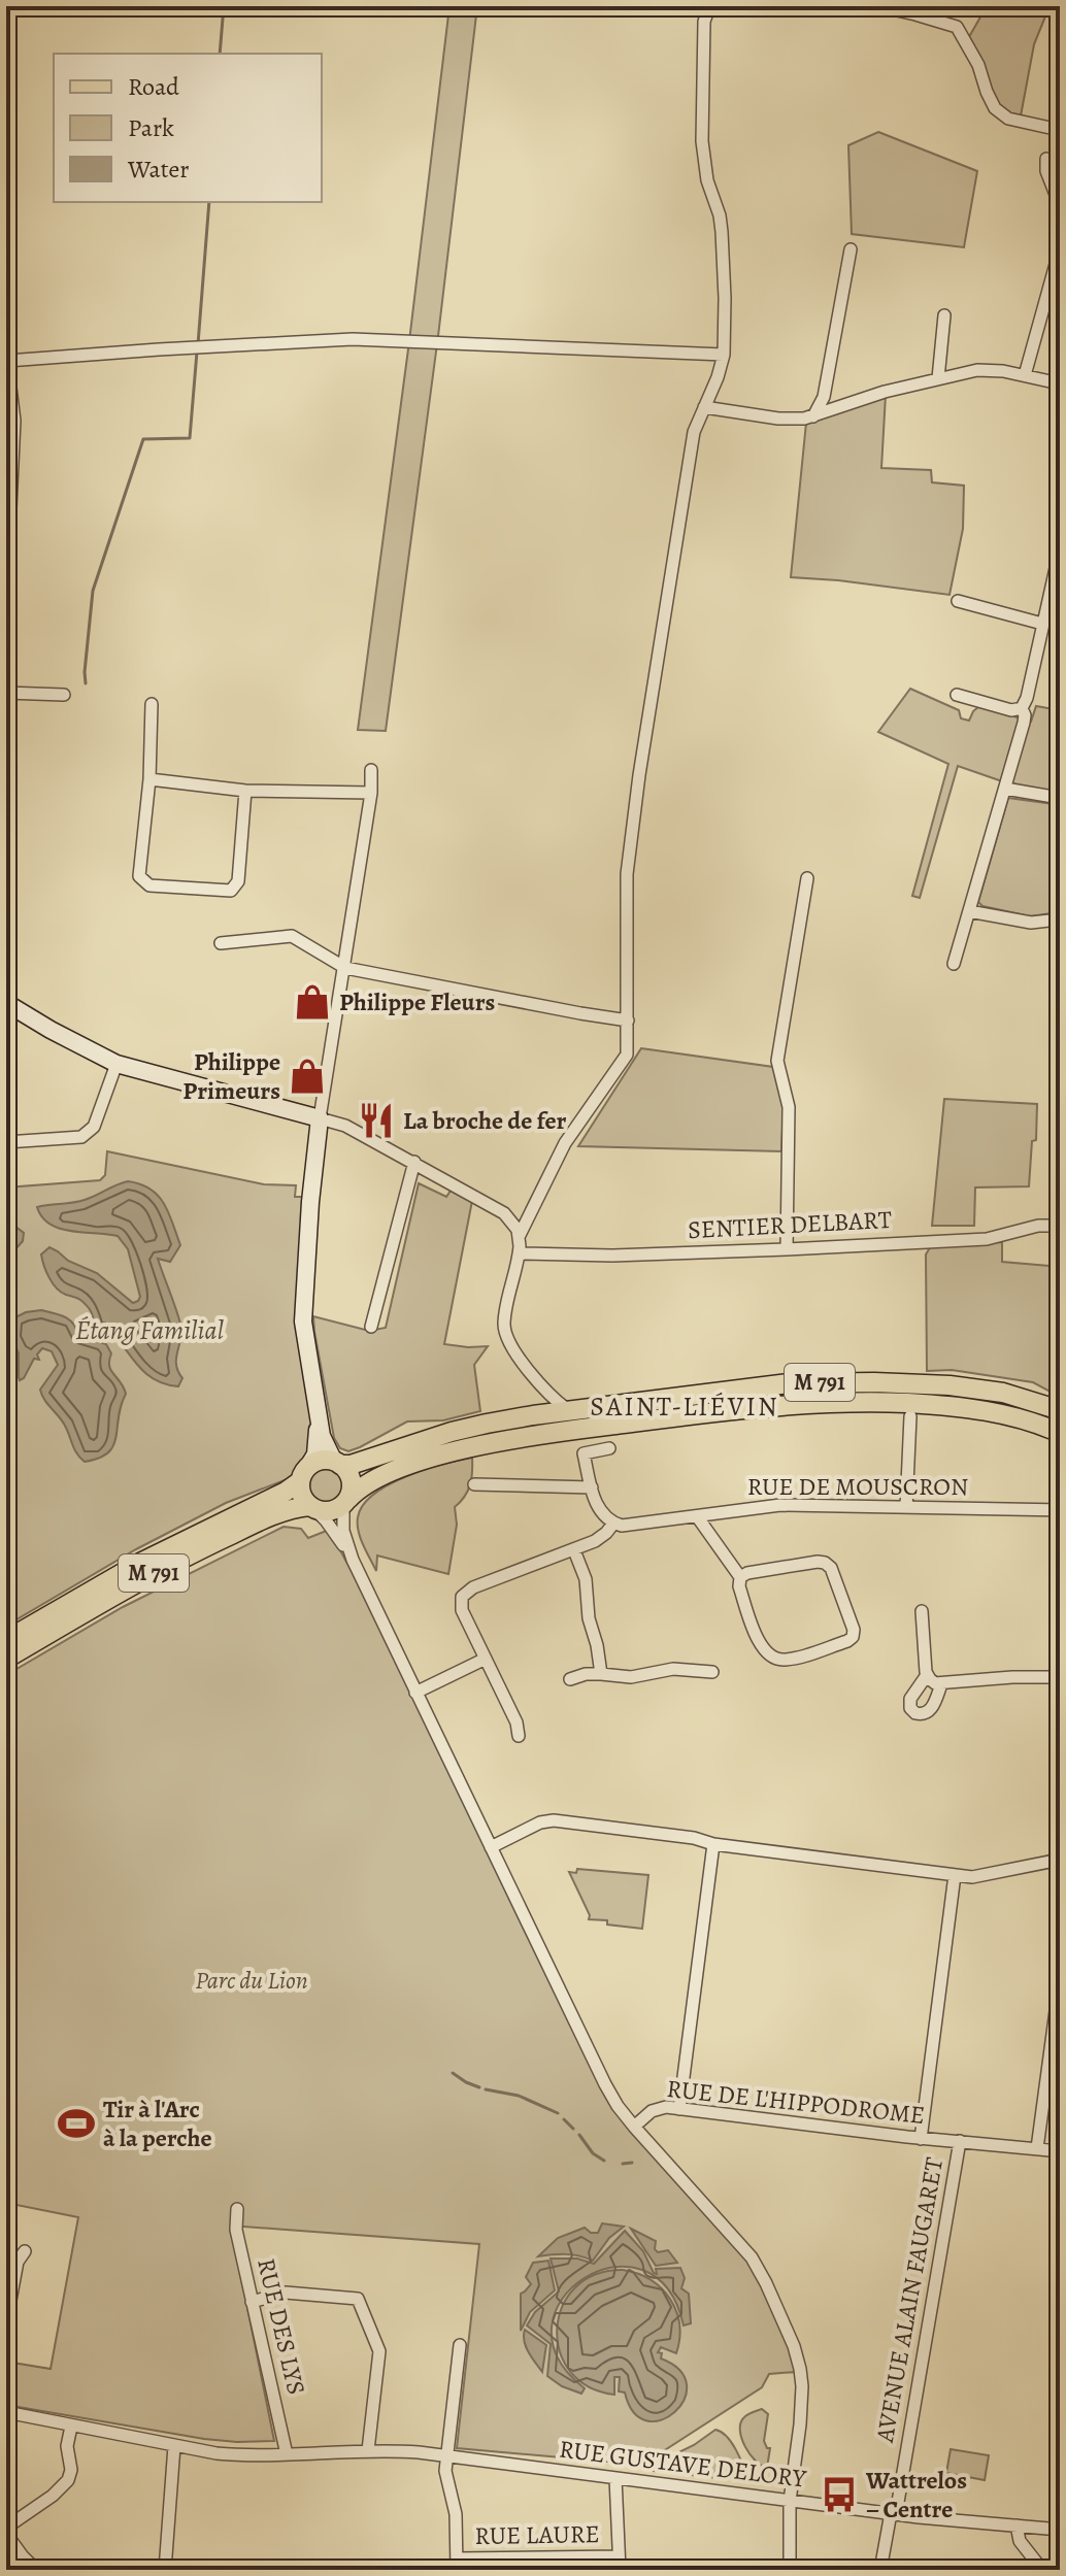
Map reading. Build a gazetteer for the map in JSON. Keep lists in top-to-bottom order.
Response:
{
  "streets": {
    "main road": ["M 791"],
    "street": [
      "SENTIER DELBART",
      "RUE DE MOUSCRON",
      "RUE DE L'HIPPODROME",
      "AVENUE ALAIN FAUGARET",
      "RUE DES LYS",
      "RUE GUSTAVE DELORY",
      "RUE LAURE"
    ]
  },
  "crossings": [
    ["RUE DE L'HIPPODROME", "AVENUE ALAIN FAUGARET"],
    ["AVENUE ALAIN FAUGARET", "RUE GUSTAVE DELORY"],
    ["RUE DES LYS", "RUE GUSTAVE DELORY"]
  ],
  "districts": ["SAINT-LIÉVIN"],
  "water": ["Étang Familial"],
  "parks": ["Parc du Lion"],
  "places": {
    "shop": ["Philippe Fleurs", "Philippe Primeurs"],
    "restaurant": ["La broche de fer"],
    "sports": ["Tir à l'Arc à la perche"],
    "bus stop": ["Wattrelos – Centre"]
  },
  "legend": ["Road", "Park", "Water"]
}
